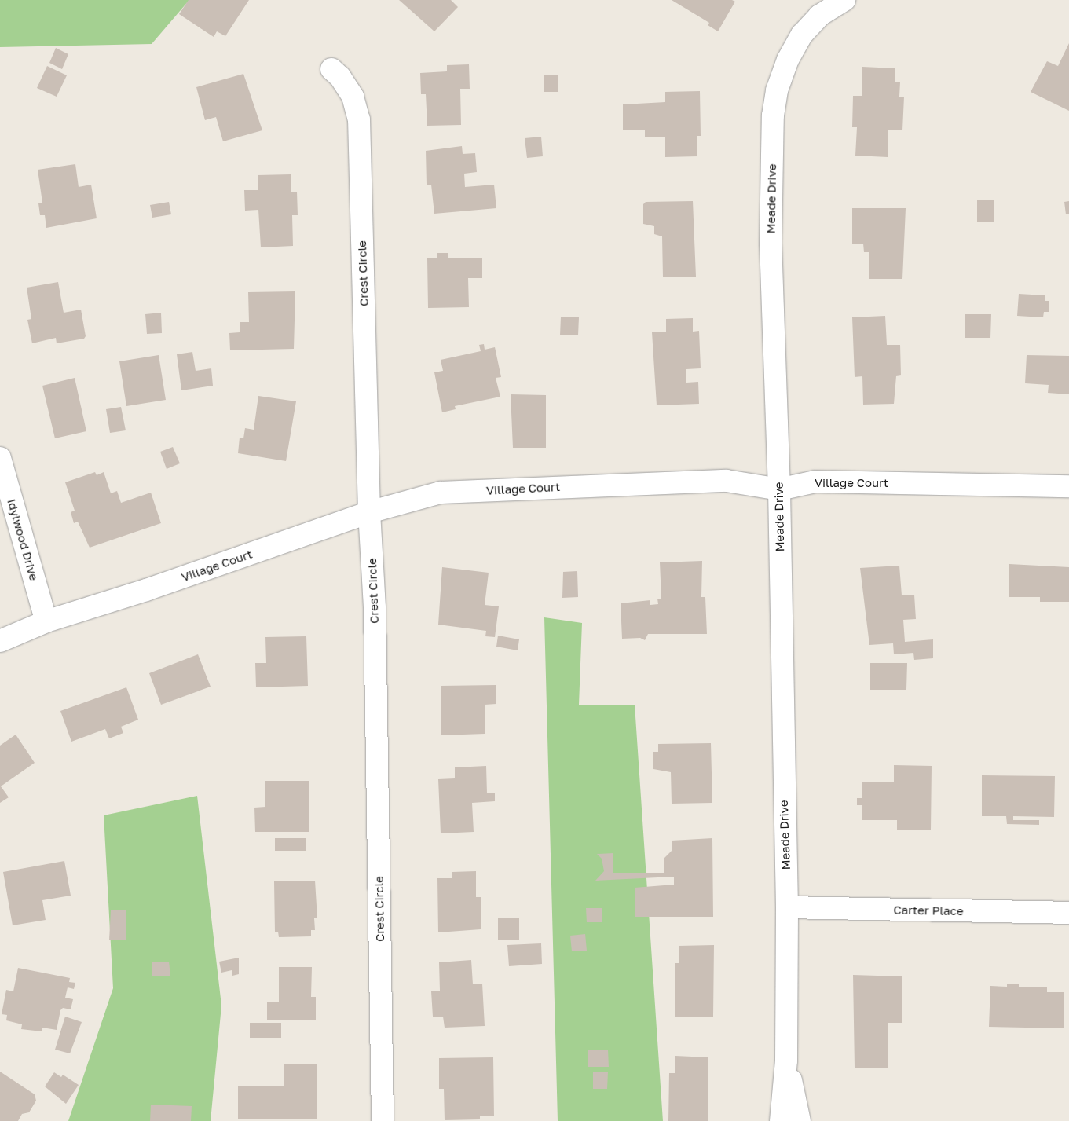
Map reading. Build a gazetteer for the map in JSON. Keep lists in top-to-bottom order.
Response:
{
  "streets": {
    "street": [
      "Meade Drive",
      "Crest Circle",
      "Village Court",
      "Idylwood Drive",
      "Carter Place"
    ]
  },
  "crossings": [
    ["Meade Drive", "Village Court"],
    ["Meade Drive", "Carter Place"],
    ["Crest Circle", "Village Court"],
    ["Village Court", "Idylwood Drive"]
  ]
}
